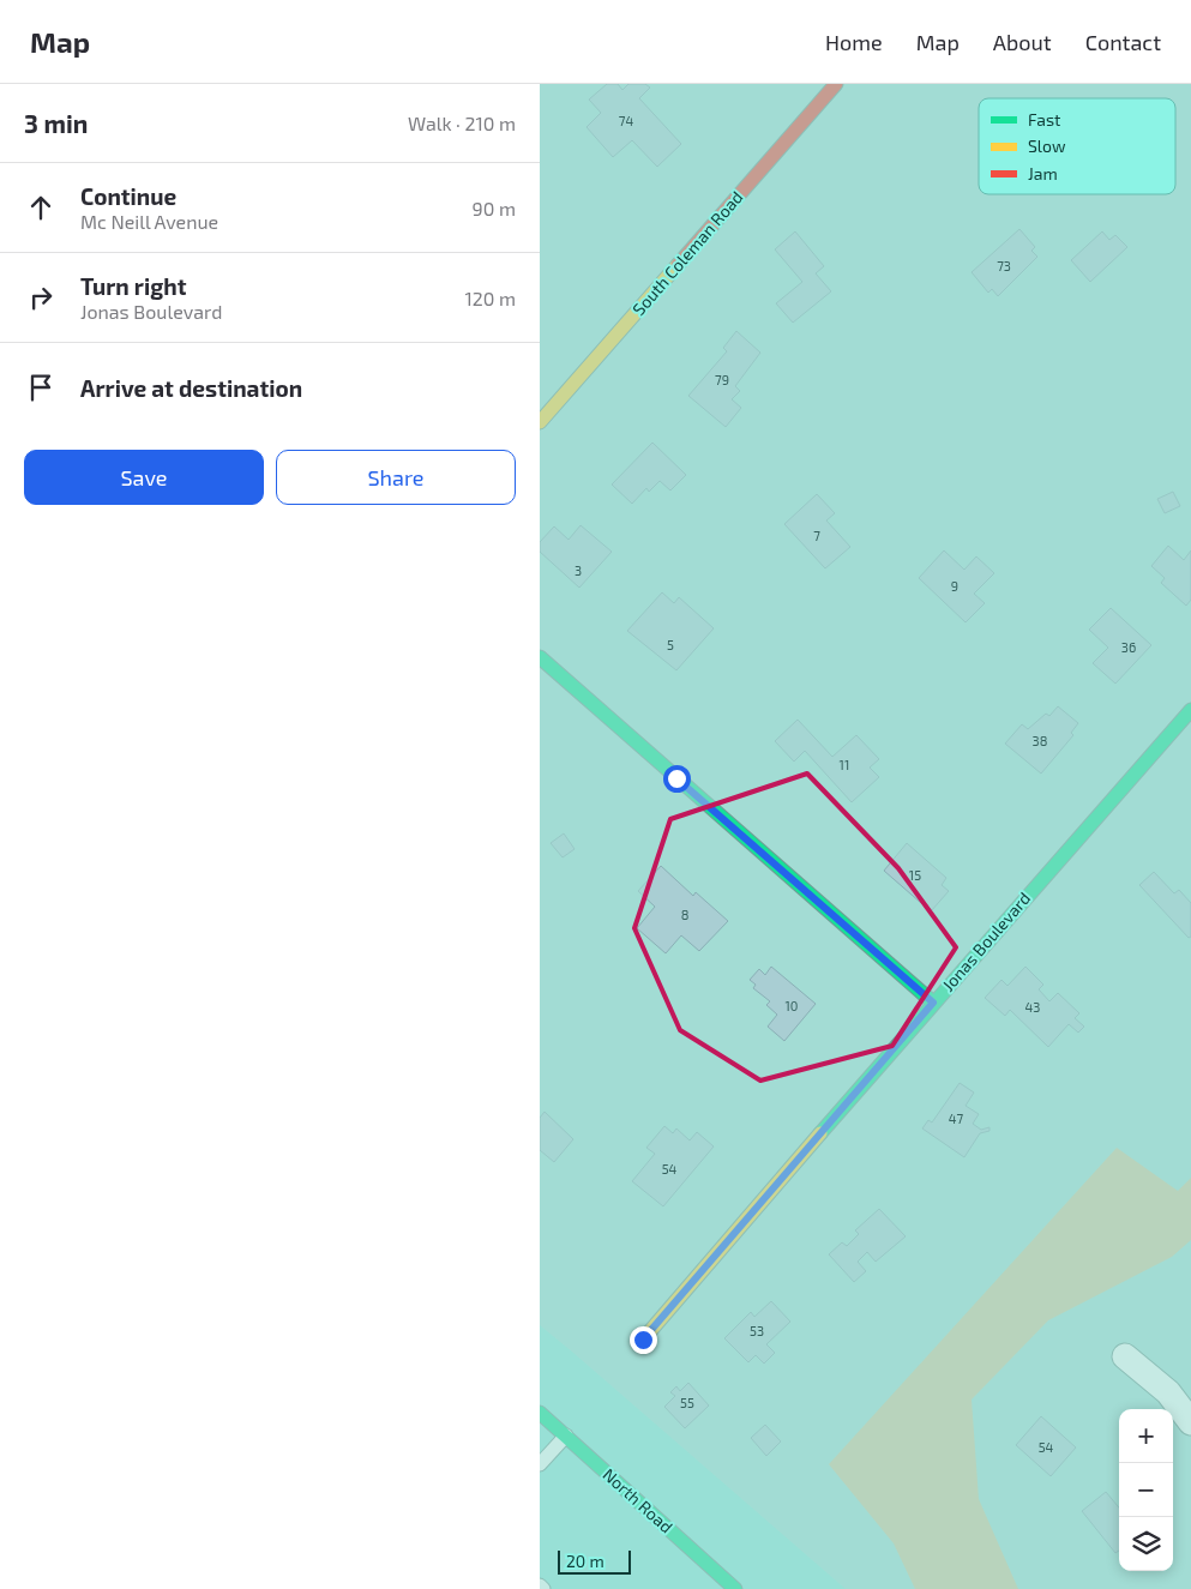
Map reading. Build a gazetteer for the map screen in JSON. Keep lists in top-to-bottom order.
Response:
{
  "streets": {
    "street": ["South Coleman Road", "Jonas Boulevard", "North Road"]
  },
  "house_numbers": [
    "74",
    "73",
    "79",
    "7",
    "3",
    "9",
    "5",
    "36",
    "38",
    "11",
    "15",
    "8",
    "10",
    "43",
    "47",
    "54",
    "53",
    "55",
    "54"
  ],
  "legend": ["Fast", "Slow", "Jam"],
  "scale_bar": "20 m",
  "page": {
    "header": "Map",
    "nav": [
      "Home",
      "Map",
      "About",
      "Contact"
    ],
    "heading": ["3 min", "Walk · 210 m"],
    "list": [
      ["Continue", "Mc Neill Avenue", "90 m"],
      ["Turn right", "Jonas Boulevard", "120 m"],
      "Arrive at destination"
    ],
    "buttons": ["Save", "Share"],
    "map_buttons": ["+", "−"],
    "scale": "20 m"
  }
}
